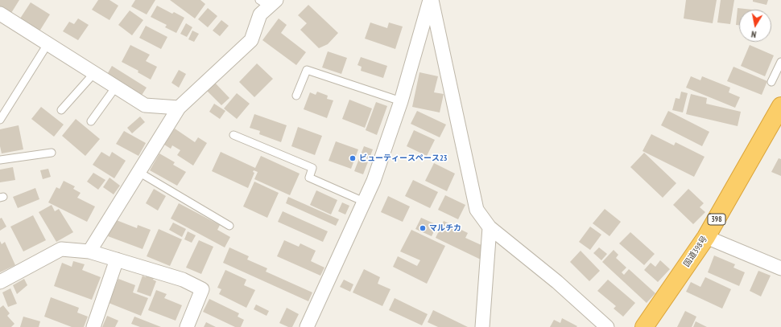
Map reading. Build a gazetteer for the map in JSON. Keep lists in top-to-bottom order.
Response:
{
  "streets": {
    "highway": ["398", "国道398号"]
  },
  "places": ["ビューティースペース23", "マルチカ"],
  "north": "bottom"
}
